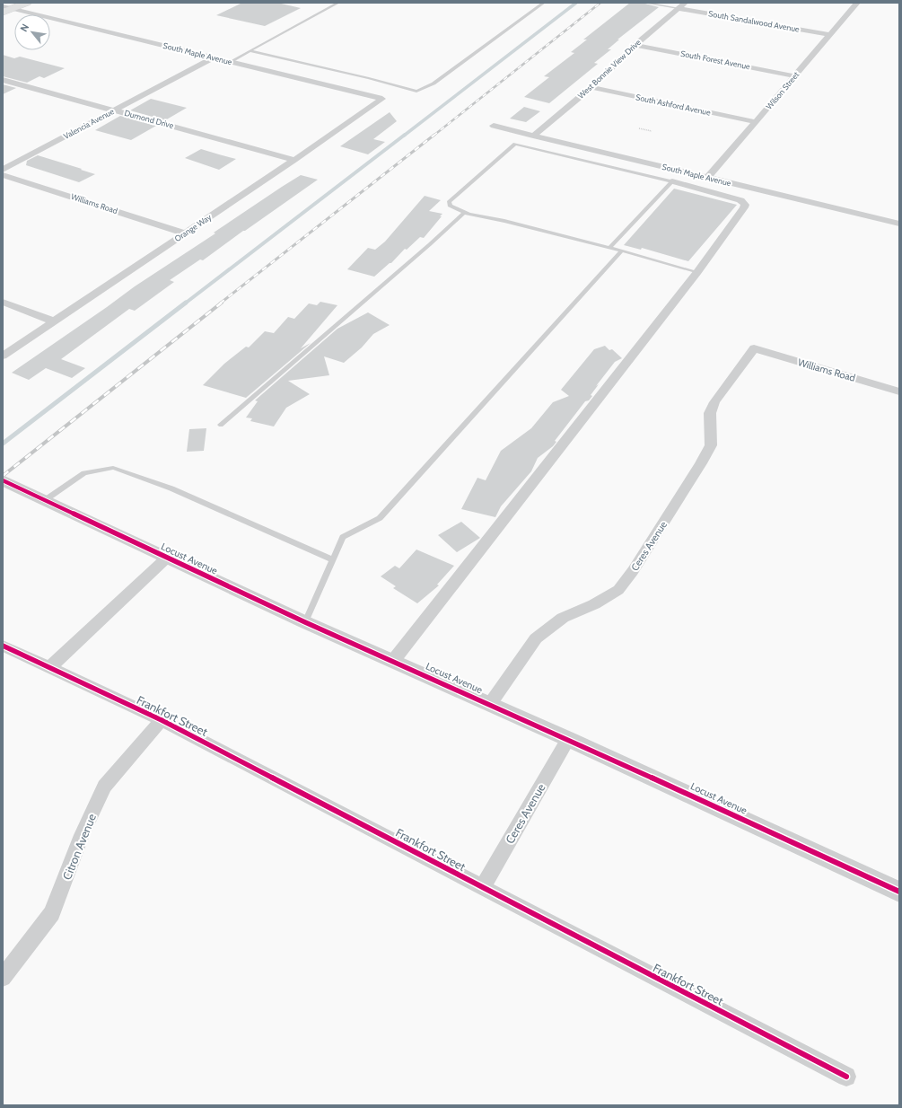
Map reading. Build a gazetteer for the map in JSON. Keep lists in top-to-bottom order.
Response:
{
  "streets": {
    "street": [
      "South Sandalwood Avenue",
      "South Maple Avenue",
      "South Forest Avenue",
      "West Bonnie View Drive",
      "Wilson Street",
      "South Ashford Avenue",
      "Dumond Drive",
      "Valencia Avenue",
      "Williams Road",
      "Orange Way",
      "Ceres Avenue",
      "Locust Avenue",
      "Frankfort Street",
      "Citron Avenue"
    ]
  },
  "crossings": [
    ["South Sandalwood Avenue", "West Bonnie View Drive"],
    ["South Sandalwood Avenue", "Wilson Street"],
    ["South Maple Avenue", "West Bonnie View Drive"],
    ["South Maple Avenue", "Wilson Street"],
    ["South Maple Avenue", "Valencia Avenue"],
    ["South Maple Avenue", "Orange Way"],
    ["South Forest Avenue", "West Bonnie View Drive"],
    ["South Forest Avenue", "Wilson Street"],
    ["West Bonnie View Drive", "South Ashford Avenue"],
    ["Wilson Street", "South Ashford Avenue"],
    ["Dumond Drive", "Valencia Avenue"],
    ["Dumond Drive", "Orange Way"],
    ["Williams Road", "Orange Way"],
    ["Williams Road", "Ceres Avenue"],
    ["Ceres Avenue", "Locust Avenue"],
    ["Ceres Avenue", "Frankfort Street"],
    ["Frankfort Street", "Citron Avenue"]
  ],
  "north": "top left"
}
